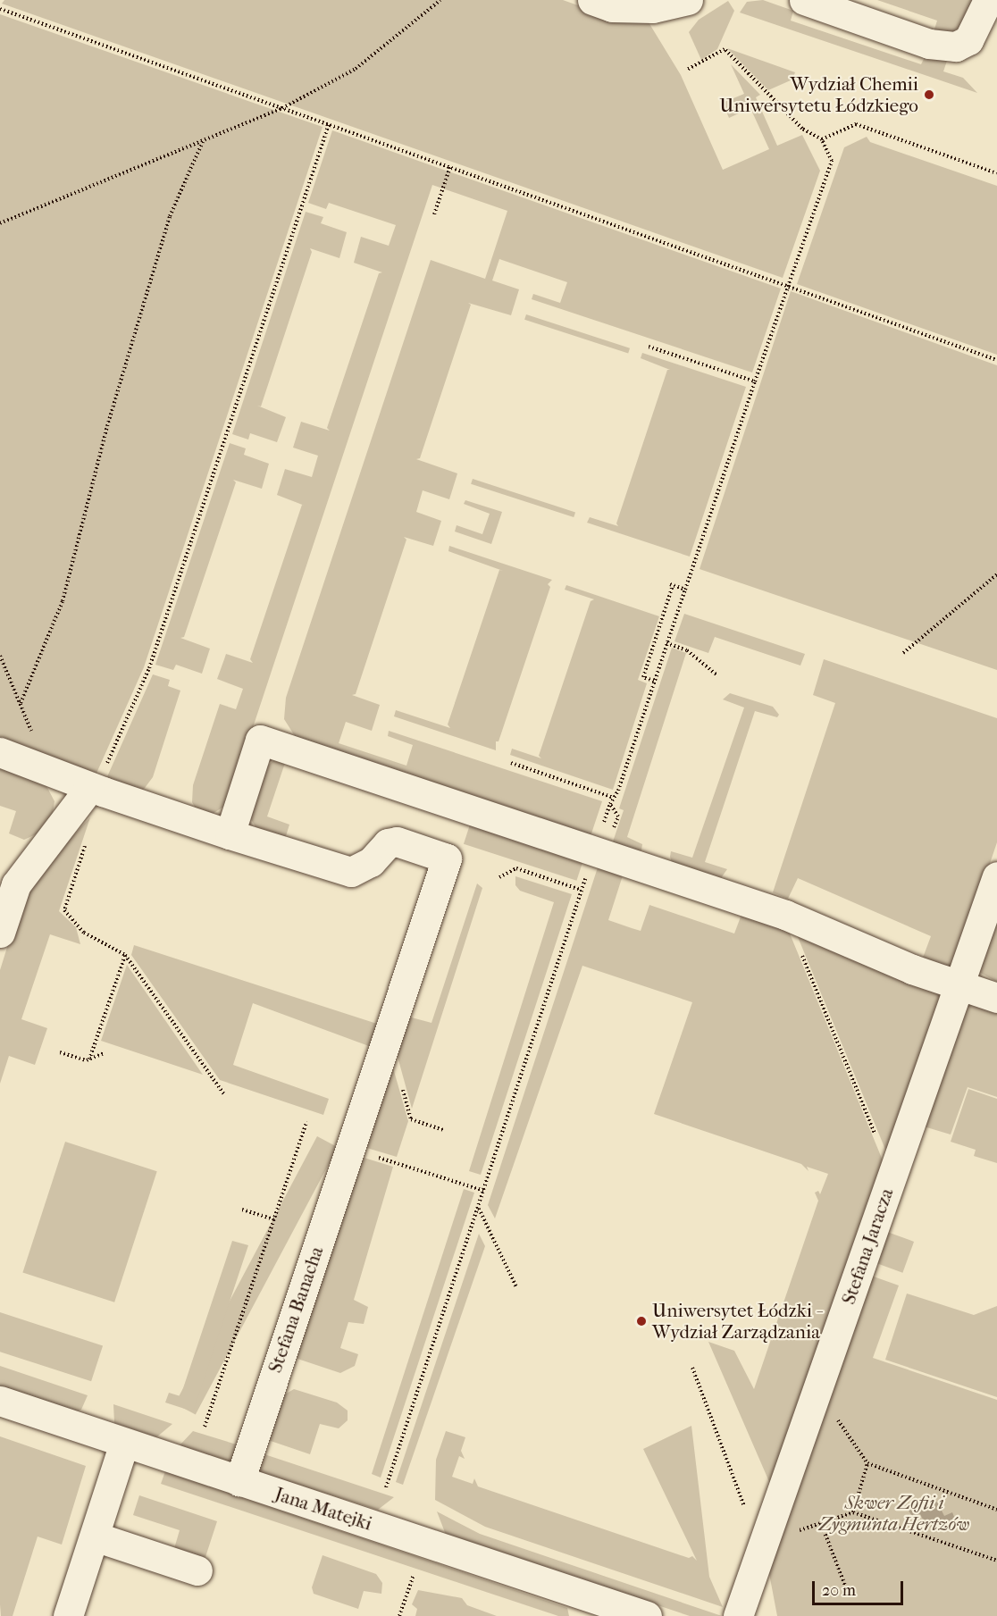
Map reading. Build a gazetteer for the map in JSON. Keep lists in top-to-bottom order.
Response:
{
  "streets": {
    "street": ["Stefana Jaracza", "Stefana Banacha", "Jana Matejki"]
  },
  "crossings": [
    ["Stefana Banacha", "Jana Matejki"]
  ],
  "parks": ["Skwer Zofii i Zygmunta Hertzów"],
  "places": ["Wydział Chemii Uniwersytetu Łódzkiego", "Uniwersytet Łódzki - Wydział Zarządzania"],
  "scale_bar": "20 m"
}
